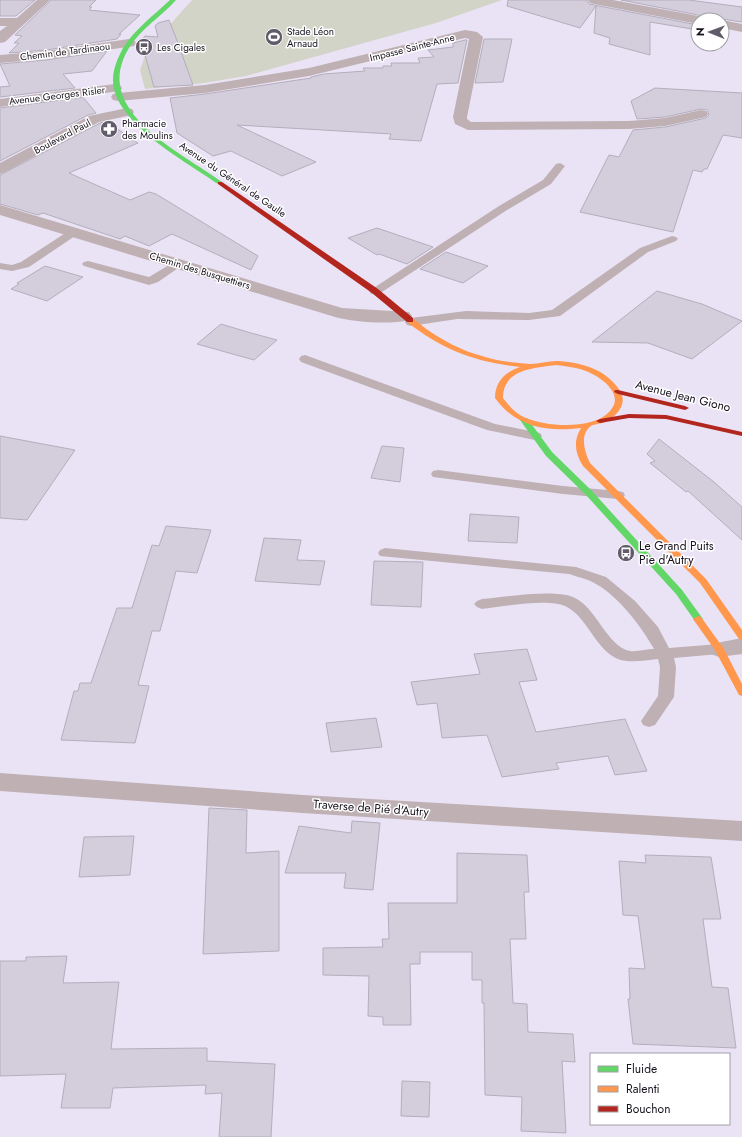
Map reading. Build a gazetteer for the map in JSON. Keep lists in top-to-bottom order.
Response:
{
  "streets": {
    "main road": ["Avenue du Général de Gaulle", "Avenue Jean Giono"],
    "street": [
      "Impasse Sainte-Anne",
      "Chemin de Tardinaou",
      "Avenue Georges Risler",
      "Boulevard Paul",
      "Chemin des Busquettiers",
      "Traverse de Pié d'Autry"
    ]
  },
  "crossings": [
    ["Impasse Sainte-Anne", "Avenue Georges Risler"],
    ["Impasse Sainte-Anne", "Avenue du Général de Gaulle"],
    ["Avenue Georges Risler", "Avenue du Général de Gaulle"],
    ["Boulevard Paul", "Avenue du Général de Gaulle"],
    ["Avenue du Général de Gaulle", "Chemin des Busquettiers"]
  ],
  "places": {
    "sports": ["Stade Léon Arnaud"],
    "bus stop": ["Les Cigales", "Le Grand Puits Pie d'Autry"],
    "pharmacy": ["Pharmacie des Moulins"]
  },
  "legend": ["Fluide", "Ralenti", "Bouchon"],
  "north": "left"
}
